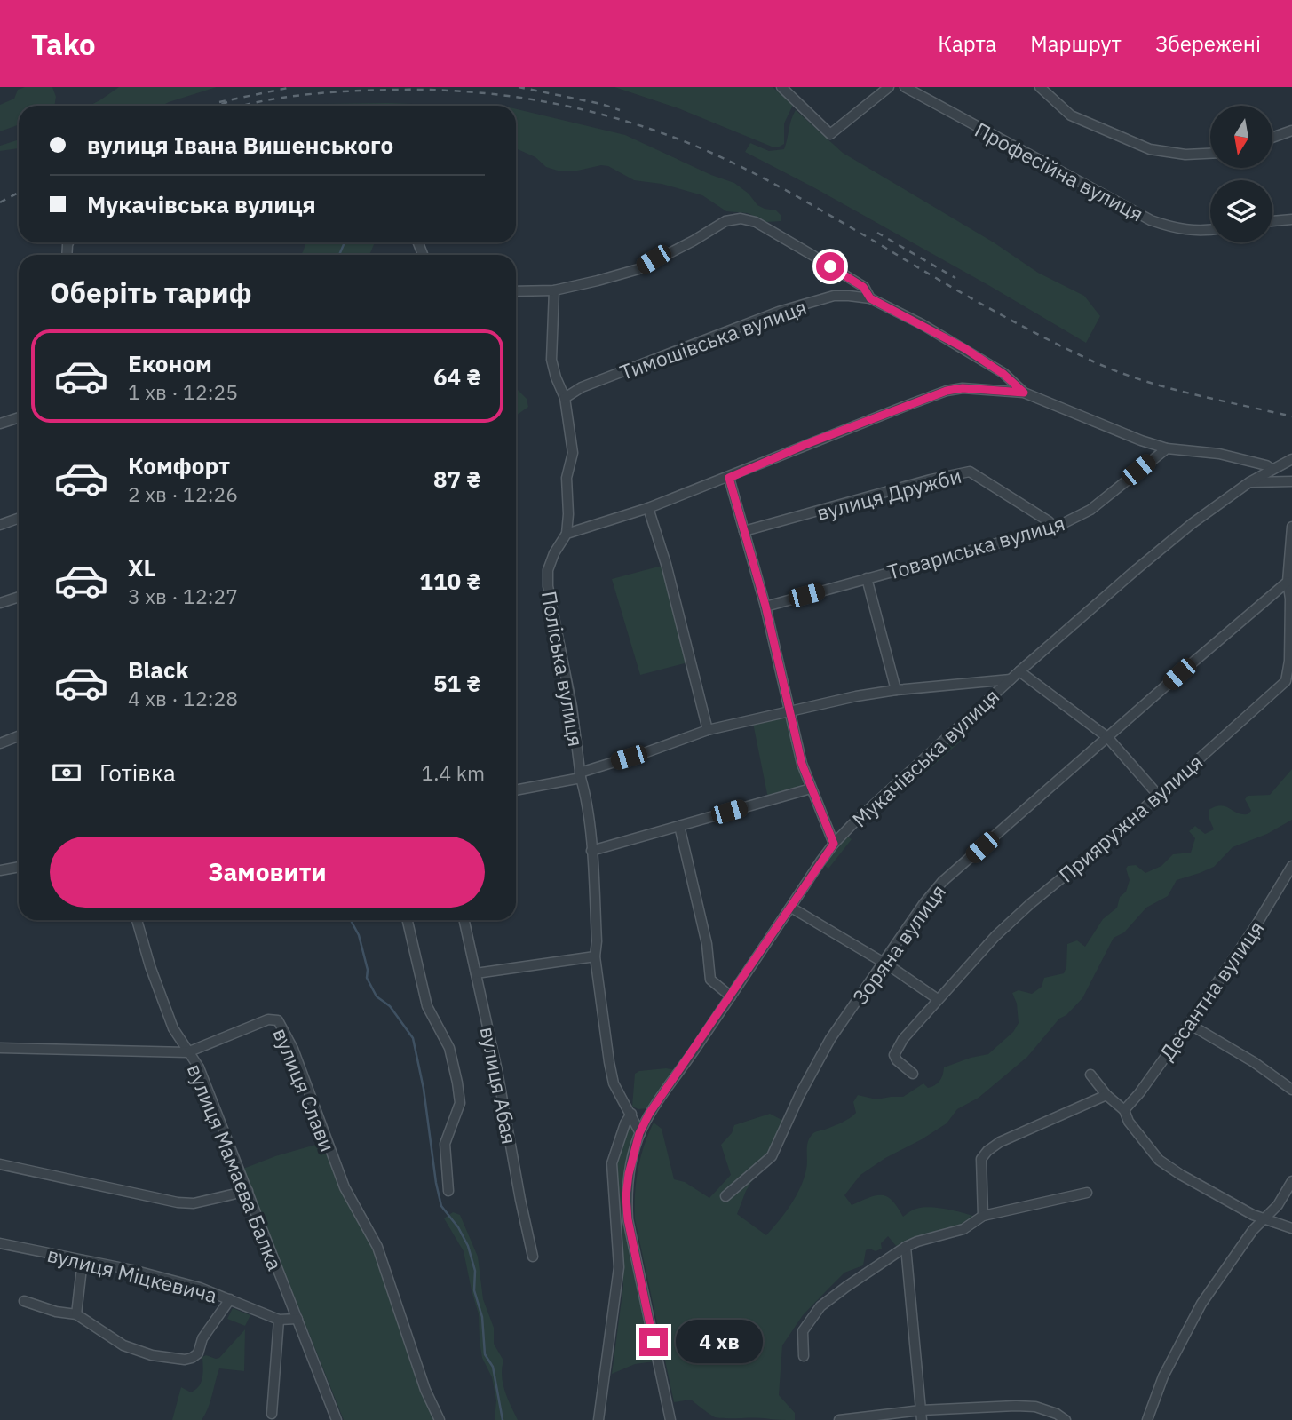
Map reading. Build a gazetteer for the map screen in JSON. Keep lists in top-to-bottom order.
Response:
{
  "streets": {
    "street": [
      "Професійна вулиця",
      "Тимошівська вулиця",
      "вулиця Дружби",
      "Товариська вулиця",
      "Поліська вулиця",
      "Мукачівська вулиця",
      "Прияружна вулиця",
      "Зоряна вулиця",
      "Десантна вулиця",
      "вулиця Абая",
      "вулиця Слави",
      "вулиця Мамаєва Балка",
      "вулиця Міцкевича"
    ]
  },
  "crossings": [
    ["вулиця Дружби", "Товариська вулиця"],
    ["Прияружна вулиця", "Зоряна вулиця"],
    ["вулиця Слави", "вулиця Мамаєва Балка"],
    ["вулиця Мамаєва Балка", "вулиця Міцкевича"]
  ],
  "north": "bottom",
  "page": {
    "header": "Tako",
    "nav": ["Карта", "Маршрут", "Збережені"],
    "banner": ["вулиця Івана Вишенського", "Мукачівська вулиця"],
    "heading": "Оберіть тариф",
    "list": [
      {
        "name": "Економ",
        "note": "1 хв · 12:25",
        "value": "64 ₴"
      },
      {
        "name": "Комфорт",
        "note": "2 хв · 12:26",
        "value": "87 ₴"
      },
      {
        "name": "XL",
        "note": "3 хв · 12:27",
        "value": "110 ₴"
      },
      {
        "name": "Black",
        "note": "4 хв · 12:28",
        "value": "51 ₴"
      }
    ],
    "pay": ["Готівка", "1.4 km"],
    "buttons": "Замовити",
    "bubble": "4 хв"
  }
}
